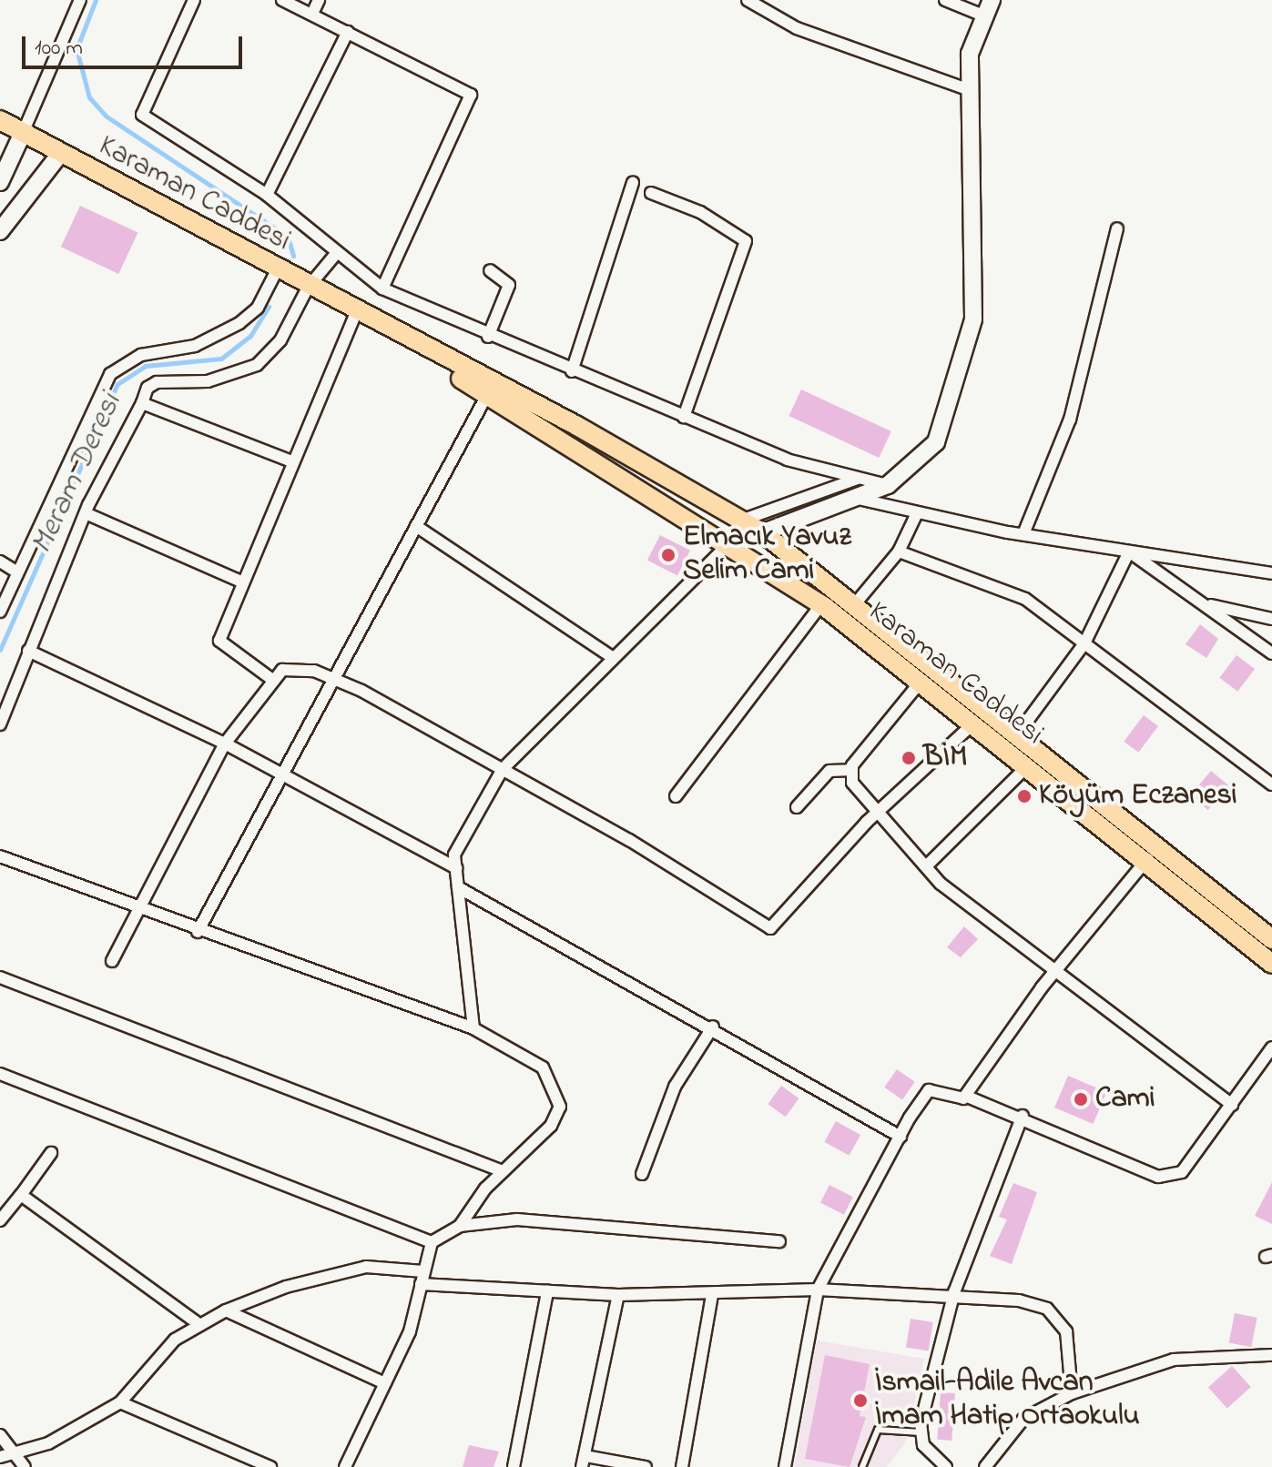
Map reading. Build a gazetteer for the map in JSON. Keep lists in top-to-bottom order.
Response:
{
  "streets": {
    "main road": ["Karaman Caddesi"]
  },
  "water": ["Meram Deresi"],
  "places": [
    "Elmacık Yavuz Selim Cami",
    "BİM",
    "Köyüm Eczanesi",
    "Cami",
    "İsmail-Adile Avcan İmam Hatip Ortaokulu"
  ],
  "scale_bar": "100 m"
}
